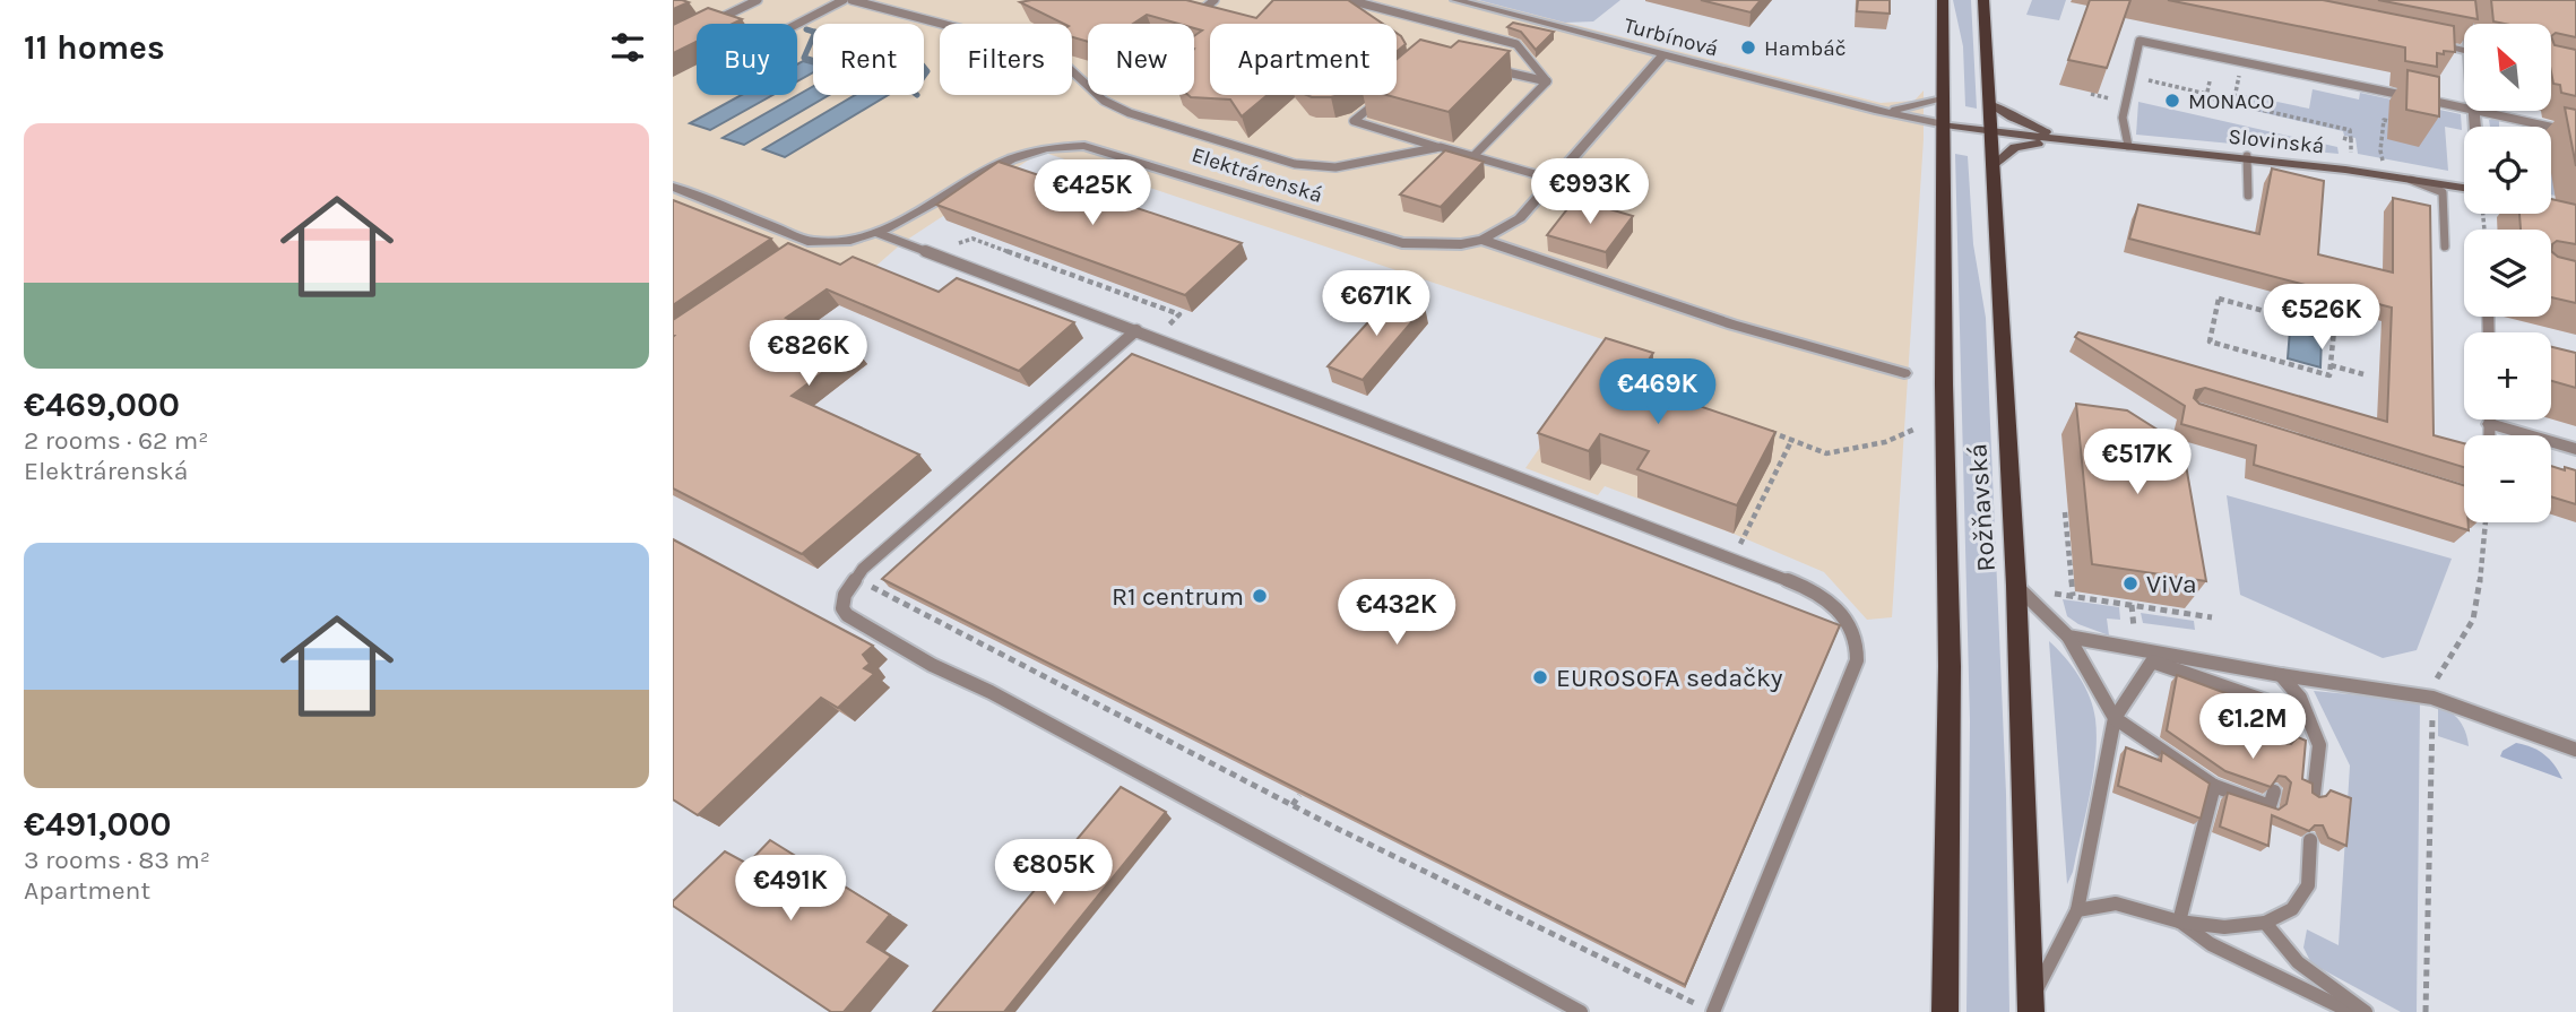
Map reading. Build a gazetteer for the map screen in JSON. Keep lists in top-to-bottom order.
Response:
{
  "streets": {
    "main road": ["Rožňavská"],
    "street": ["Turbínová", "Slovinská", "Elektrárenská"]
  },
  "crossings": [
    ["Turbínová", "Slovinská"],
    ["Turbínová", "Elektrárenská"],
    ["Turbínová", "Rožňavská"],
    ["Slovinská", "Rožňavská"]
  ],
  "places": [
    "Hambáč",
    "MONACO",
    "ViVa",
    "R1 centrum",
    "EUROSOFA sedačky"
  ],
  "north": "top left",
  "page": {
    "heading": "11 homes",
    "map_buttons": ["+", "−"],
    "chip": [
      "Buy",
      "Rent",
      "Filters",
      "New",
      "Apartment"
    ],
    "list": [
      {
        "name": "€469,000",
        "note": "2 rooms · 62 m² · Elektrárenská"
      },
      {
        "name": "€491,000",
        "note": "3 rooms · 83 m² · Apartment"
      }
    ],
    "price": [
      "€993K",
      "€425K",
      "€671K",
      "€526K",
      "€826K",
      "€469K",
      "€517K",
      "€432K",
      "€1.2M",
      "€805K",
      "€491K"
    ]
  }
}
